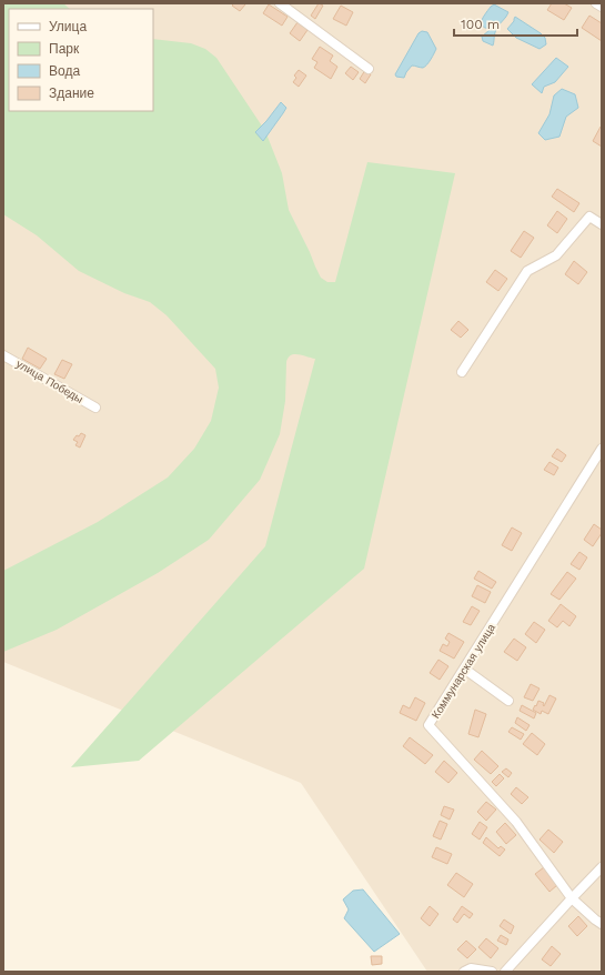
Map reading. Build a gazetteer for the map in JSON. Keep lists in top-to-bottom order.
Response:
{
  "streets": {
    "street": ["улица Победы", "Коммунарская улица"]
  },
  "legend": [
    "Улица",
    "Парк",
    "Вода",
    "Здание"
  ],
  "scale_bar": "100 m"
}
